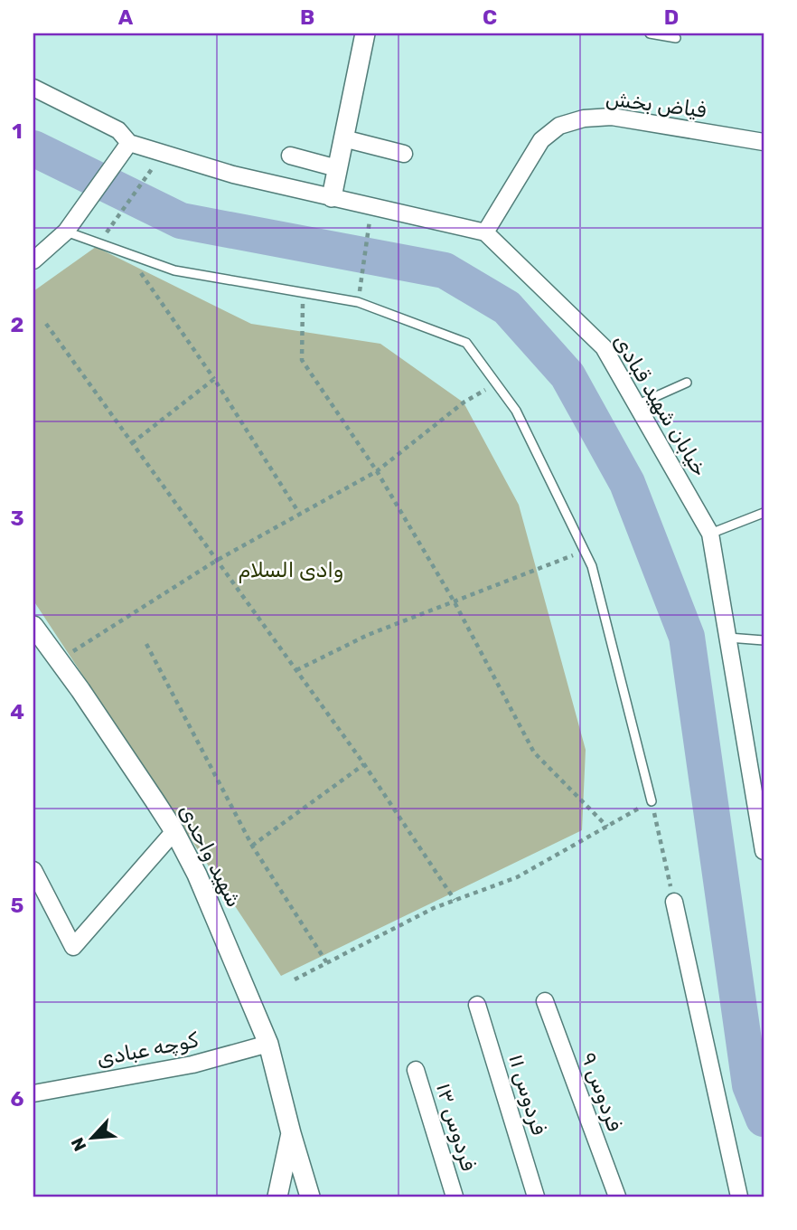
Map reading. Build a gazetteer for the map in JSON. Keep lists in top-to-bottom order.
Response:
{
  "streets": {
    "street": [
      "فیاض بخش",
      "خیابان شهید قبادی",
      "شهید واحدی",
      "کوچه عبادی",
      "فردوس ۹",
      "فردوس ۱۱",
      "فردوس ۱۳"
    ]
  },
  "crossings": [
    ["فیاض بخش", "خیابان شهید قبادی"],
    ["شهید واحدی", "کوچه عبادی"]
  ],
  "parks": ["وادی السلام"],
  "north": "bottom left",
  "grid": {
    "columns": [
      "A",
      "B",
      "C",
      "D"
    ],
    "rows": [
      "1",
      "2",
      "3",
      "4",
      "5",
      "6"
    ]
  }
}
